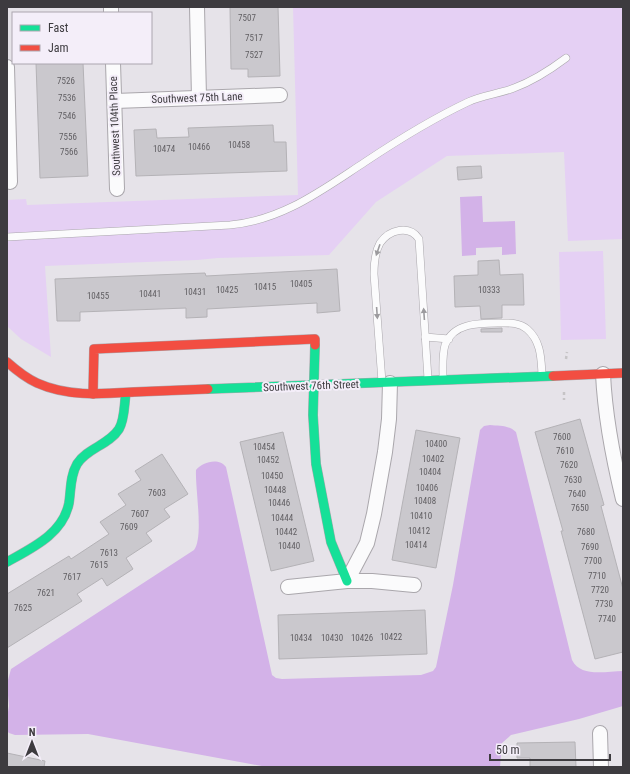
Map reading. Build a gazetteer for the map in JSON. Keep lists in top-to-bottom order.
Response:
{
  "streets": {
    "street": ["Southwest 75th Lane", "Southwest 104th Place", "Southwest 76th Street"]
  },
  "crossings": [
    ["Southwest 75th Lane", "Southwest 104th Place"]
  ],
  "house_numbers": [
    "7507",
    "7517",
    "7527",
    "7526",
    "7536",
    "7546",
    "7556",
    "10458",
    "10466",
    "10474",
    "7566",
    "10405",
    "10415",
    "10425",
    "10333",
    "10431",
    "10441",
    "10455",
    "7600",
    "10400",
    "10454",
    "7610",
    "10402",
    "10452",
    "7620",
    "10404",
    "10450",
    "7630",
    "10406",
    "10448",
    "7603",
    "7640",
    "10408",
    "10446",
    "7650",
    "7607",
    "10410",
    "10444",
    "7609",
    "10412",
    "10442",
    "7680",
    "10414",
    "10440",
    "7690",
    "7613",
    "7700",
    "7615",
    "7710",
    "7617",
    "7720",
    "7621",
    "7730",
    "7625",
    "7740",
    "10422",
    "10434",
    "10430",
    "10426"
  ],
  "legend": ["Fast", "Jam"],
  "scale_bar": "50 m",
  "north": "top"
}
